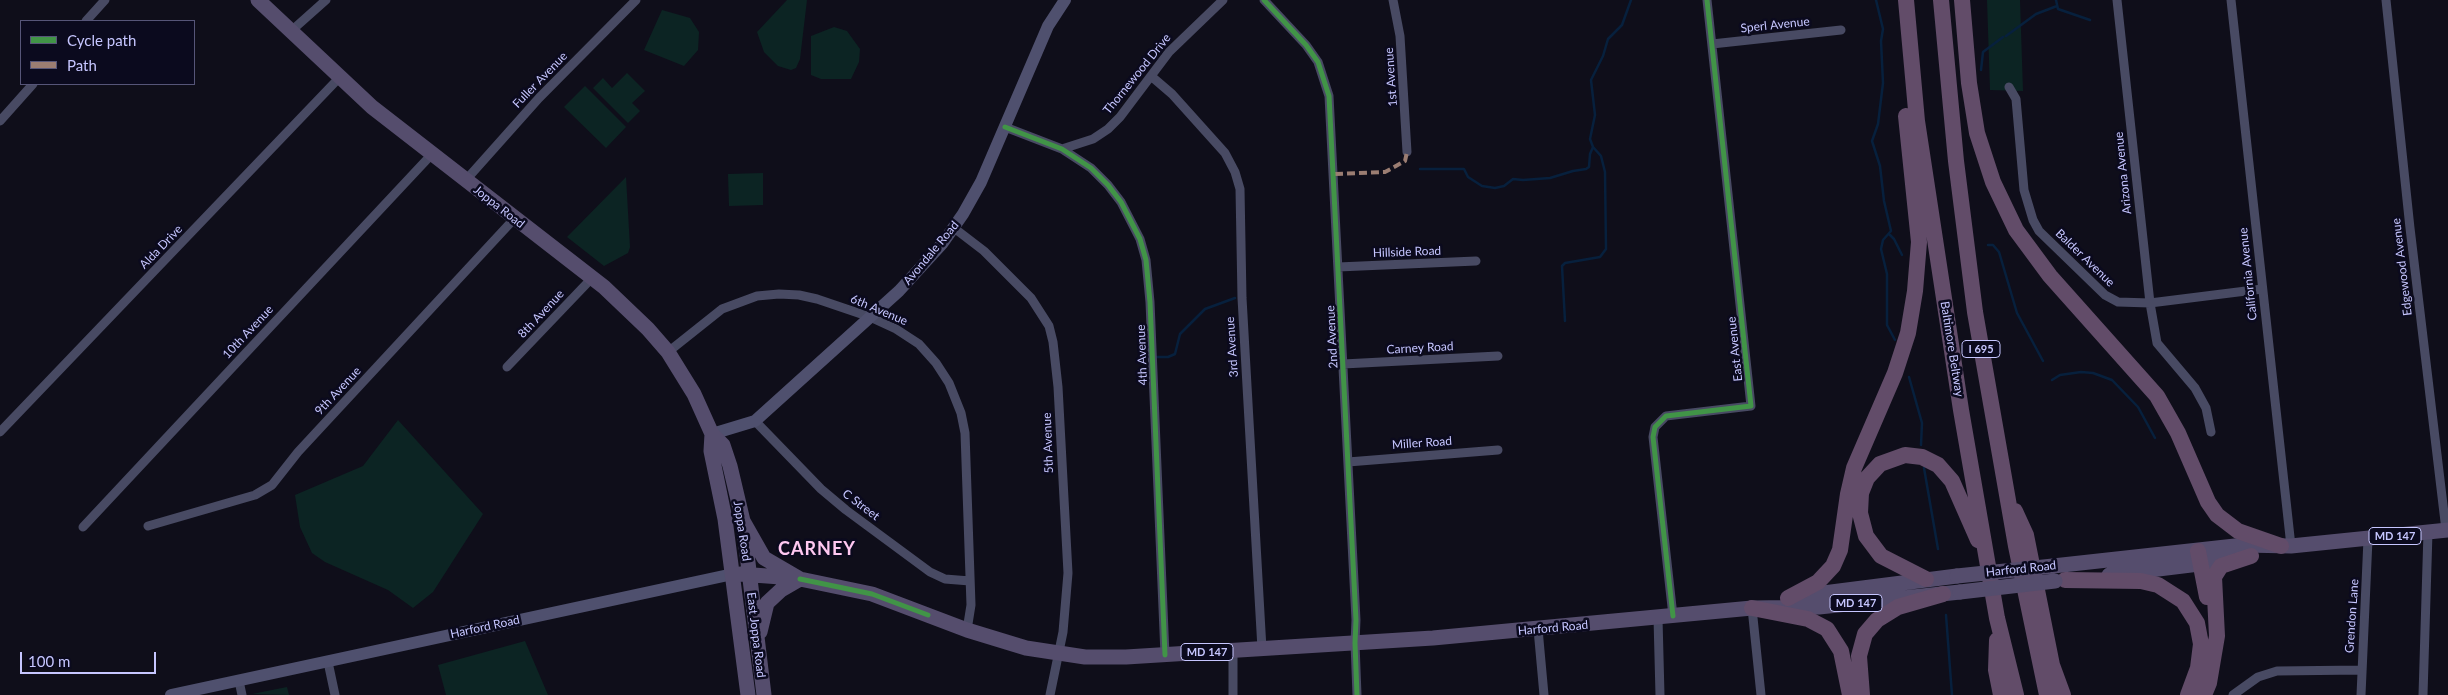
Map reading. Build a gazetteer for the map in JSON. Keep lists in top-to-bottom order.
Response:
{
  "streets": {
    "highway": ["Baltimore Beltway", "I 695"],
    "main road": [
      "Joppa Road",
      "MD 147",
      "Harford Road",
      "East Joppa Road"
    ],
    "street": [
      "Sperl Avenue",
      "Thornewood Drive",
      "1st Avenue",
      "Fuller Avenue",
      "Arizona Avenue",
      "Alda Drive",
      "Hillside Road",
      "Avondale Road",
      "Balder Avenue",
      "Edgewood Avenue",
      "California Avenue",
      "6th Avenue",
      "8th Avenue",
      "10th Avenue",
      "2nd Avenue",
      "3rd Avenue",
      "Carney Road",
      "East Avenue",
      "4th Avenue",
      "9th Avenue",
      "5th Avenue",
      "Miller Road",
      "C Street",
      "Grendon Lane"
    ]
  },
  "crossings": [
    ["Sperl Avenue", "East Avenue"],
    ["Thornewood Drive", "3rd Avenue"],
    ["Thornewood Drive", "4th Avenue"],
    ["Fuller Avenue", "Joppa Road"],
    ["Arizona Avenue", "Balder Avenue"],
    ["Joppa Road", "Alda Drive"],
    ["Joppa Road", "Avondale Road"],
    ["Joppa Road", "6th Avenue"],
    ["Joppa Road", "8th Avenue"],
    ["Joppa Road", "10th Avenue"],
    ["Joppa Road", "9th Avenue"],
    ["Joppa Road", "Harford Road"],
    ["Joppa Road", "East Joppa Road"],
    ["Hillside Road", "2nd Avenue"],
    ["Avondale Road", "6th Avenue"],
    ["Avondale Road", "4th Avenue"],
    ["Avondale Road", "5th Avenue"],
    ["Avondale Road", "C Street"],
    ["Balder Avenue", "California Avenue"],
    ["Edgewood Avenue", "Harford Road"],
    ["California Avenue", "Harford Road"],
    ["6th Avenue", "C Street"],
    ["6th Avenue", "MD 147"],
    ["2nd Avenue", "Carney Road"],
    ["2nd Avenue", "Miller Road"],
    ["2nd Avenue", "MD 147"],
    ["2nd Avenue", "Harford Road"],
    ["3rd Avenue", "MD 147"],
    ["East Avenue", "Harford Road"],
    ["4th Avenue", "MD 147"],
    ["5th Avenue", "MD 147"],
    ["MD 147", "Harford Road"],
    ["Harford Road", "Grendon Lane"],
    ["Harford Road", "East Joppa Road"]
  ],
  "districts": ["CARNEY"],
  "legend": ["Cycle path", "Path"],
  "scale_bar": "100 m"
}
